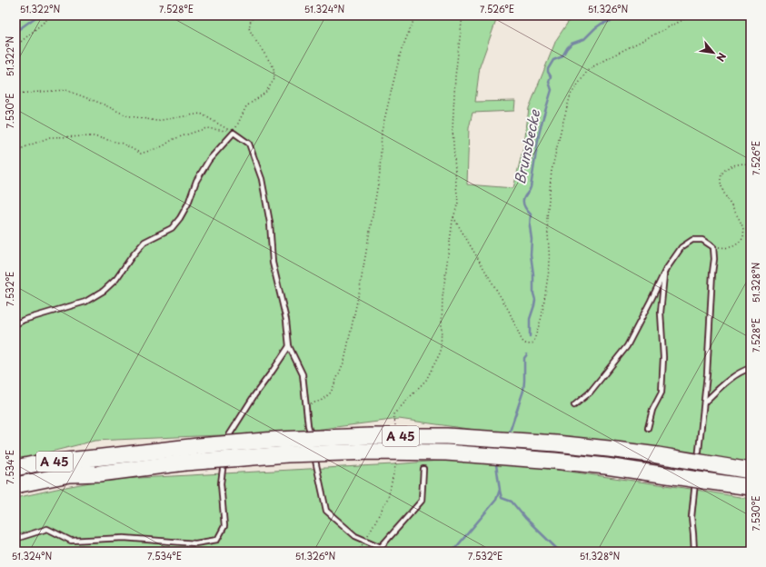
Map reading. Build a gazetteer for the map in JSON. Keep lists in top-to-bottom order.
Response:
{
  "streets": {
    "highway": ["A 45"]
  },
  "water": ["Brunsbecke"],
  "north": "bottom right",
  "coordinates": [
    "51.322°N",
    "7.528°E",
    "51.324°N",
    "7.526°E",
    "51.326°N",
    "7.530°E",
    "51.328°N",
    "7.532°E",
    "7.534°E"
  ]
}
